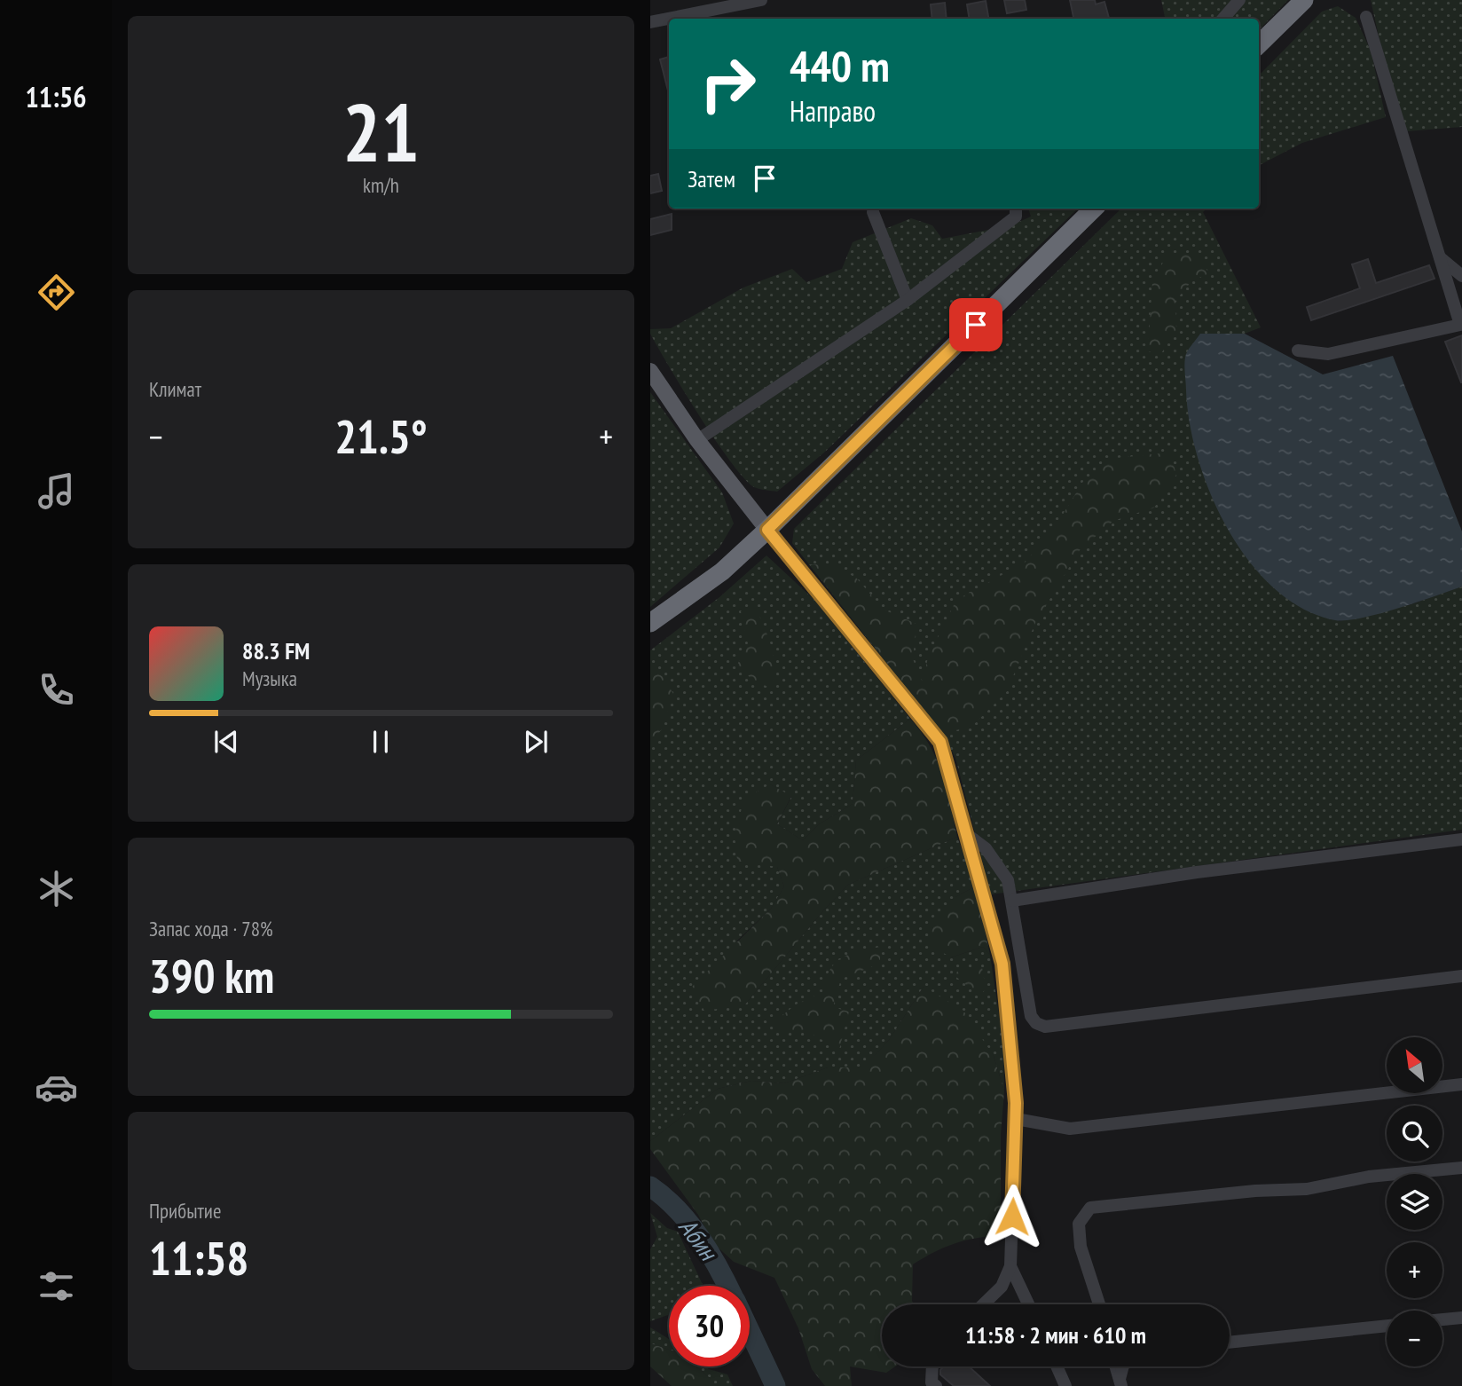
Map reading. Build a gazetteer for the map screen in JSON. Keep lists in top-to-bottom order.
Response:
{
  "water": ["Абин"],
  "north": "top left",
  "page": {
    "tabs": "11:56",
    "tile": [
      ["21", "km/h"],
      "Климат",
      ["Запас хода · 78%", "390 km"],
      ["Прибытие", "11:58"]
    ],
    "turn": ["440 m", "Направо"],
    "then": "Затем",
    "heat": ["−", "21.5°", "+"],
    "song": ["88.3 FM", "Музыка"],
    "map_buttons": ["+", "−"],
    "limit": "30",
    "trip": "11:58 · 2 мин · 610 m"
  }
}
